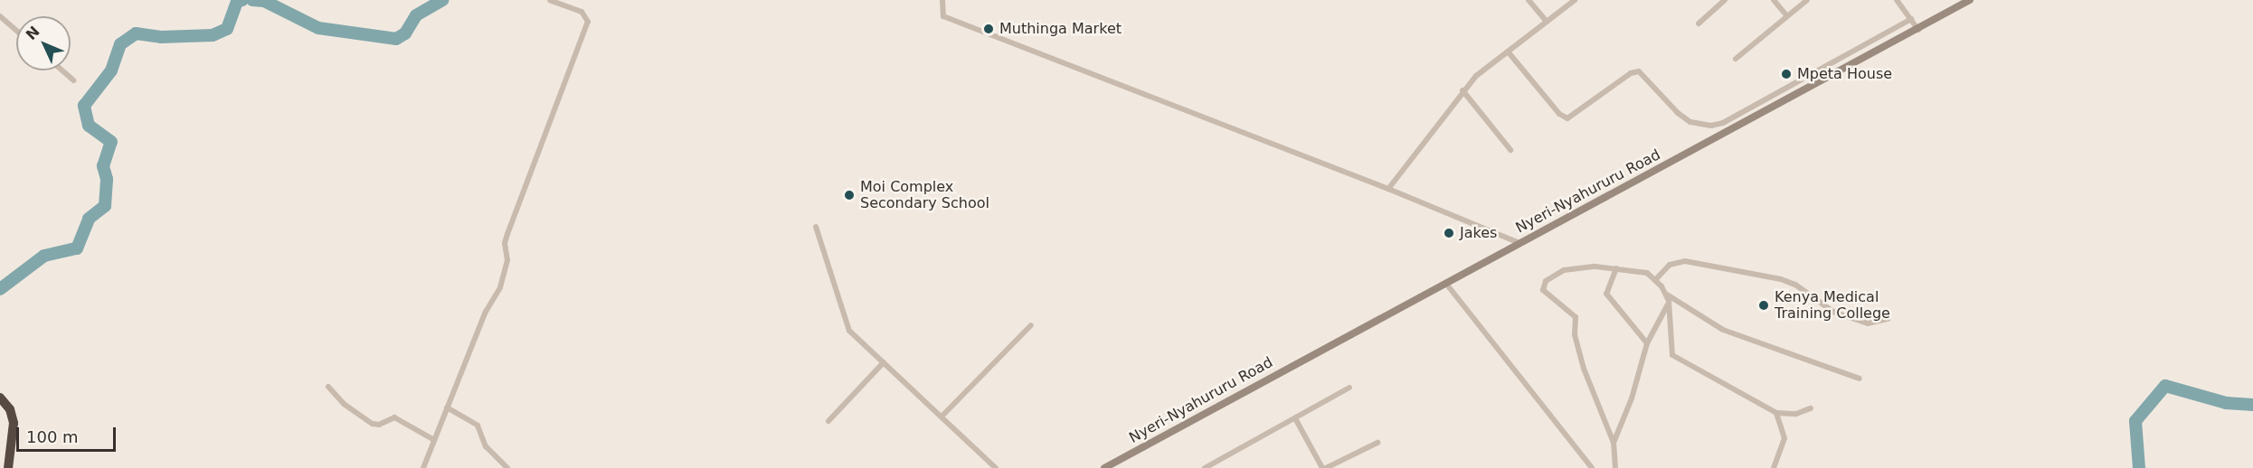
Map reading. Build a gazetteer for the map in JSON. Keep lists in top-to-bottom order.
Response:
{
  "streets": {
    "main road": ["Nyeri-Nyahururu Road"]
  },
  "places": [
    "Muthinga Market",
    "Mpeta House",
    "Moi Complex Secondary School",
    "Jakes",
    "Kenya Medical Training College"
  ],
  "scale_bar": "100 m",
  "north": "top left"
}
